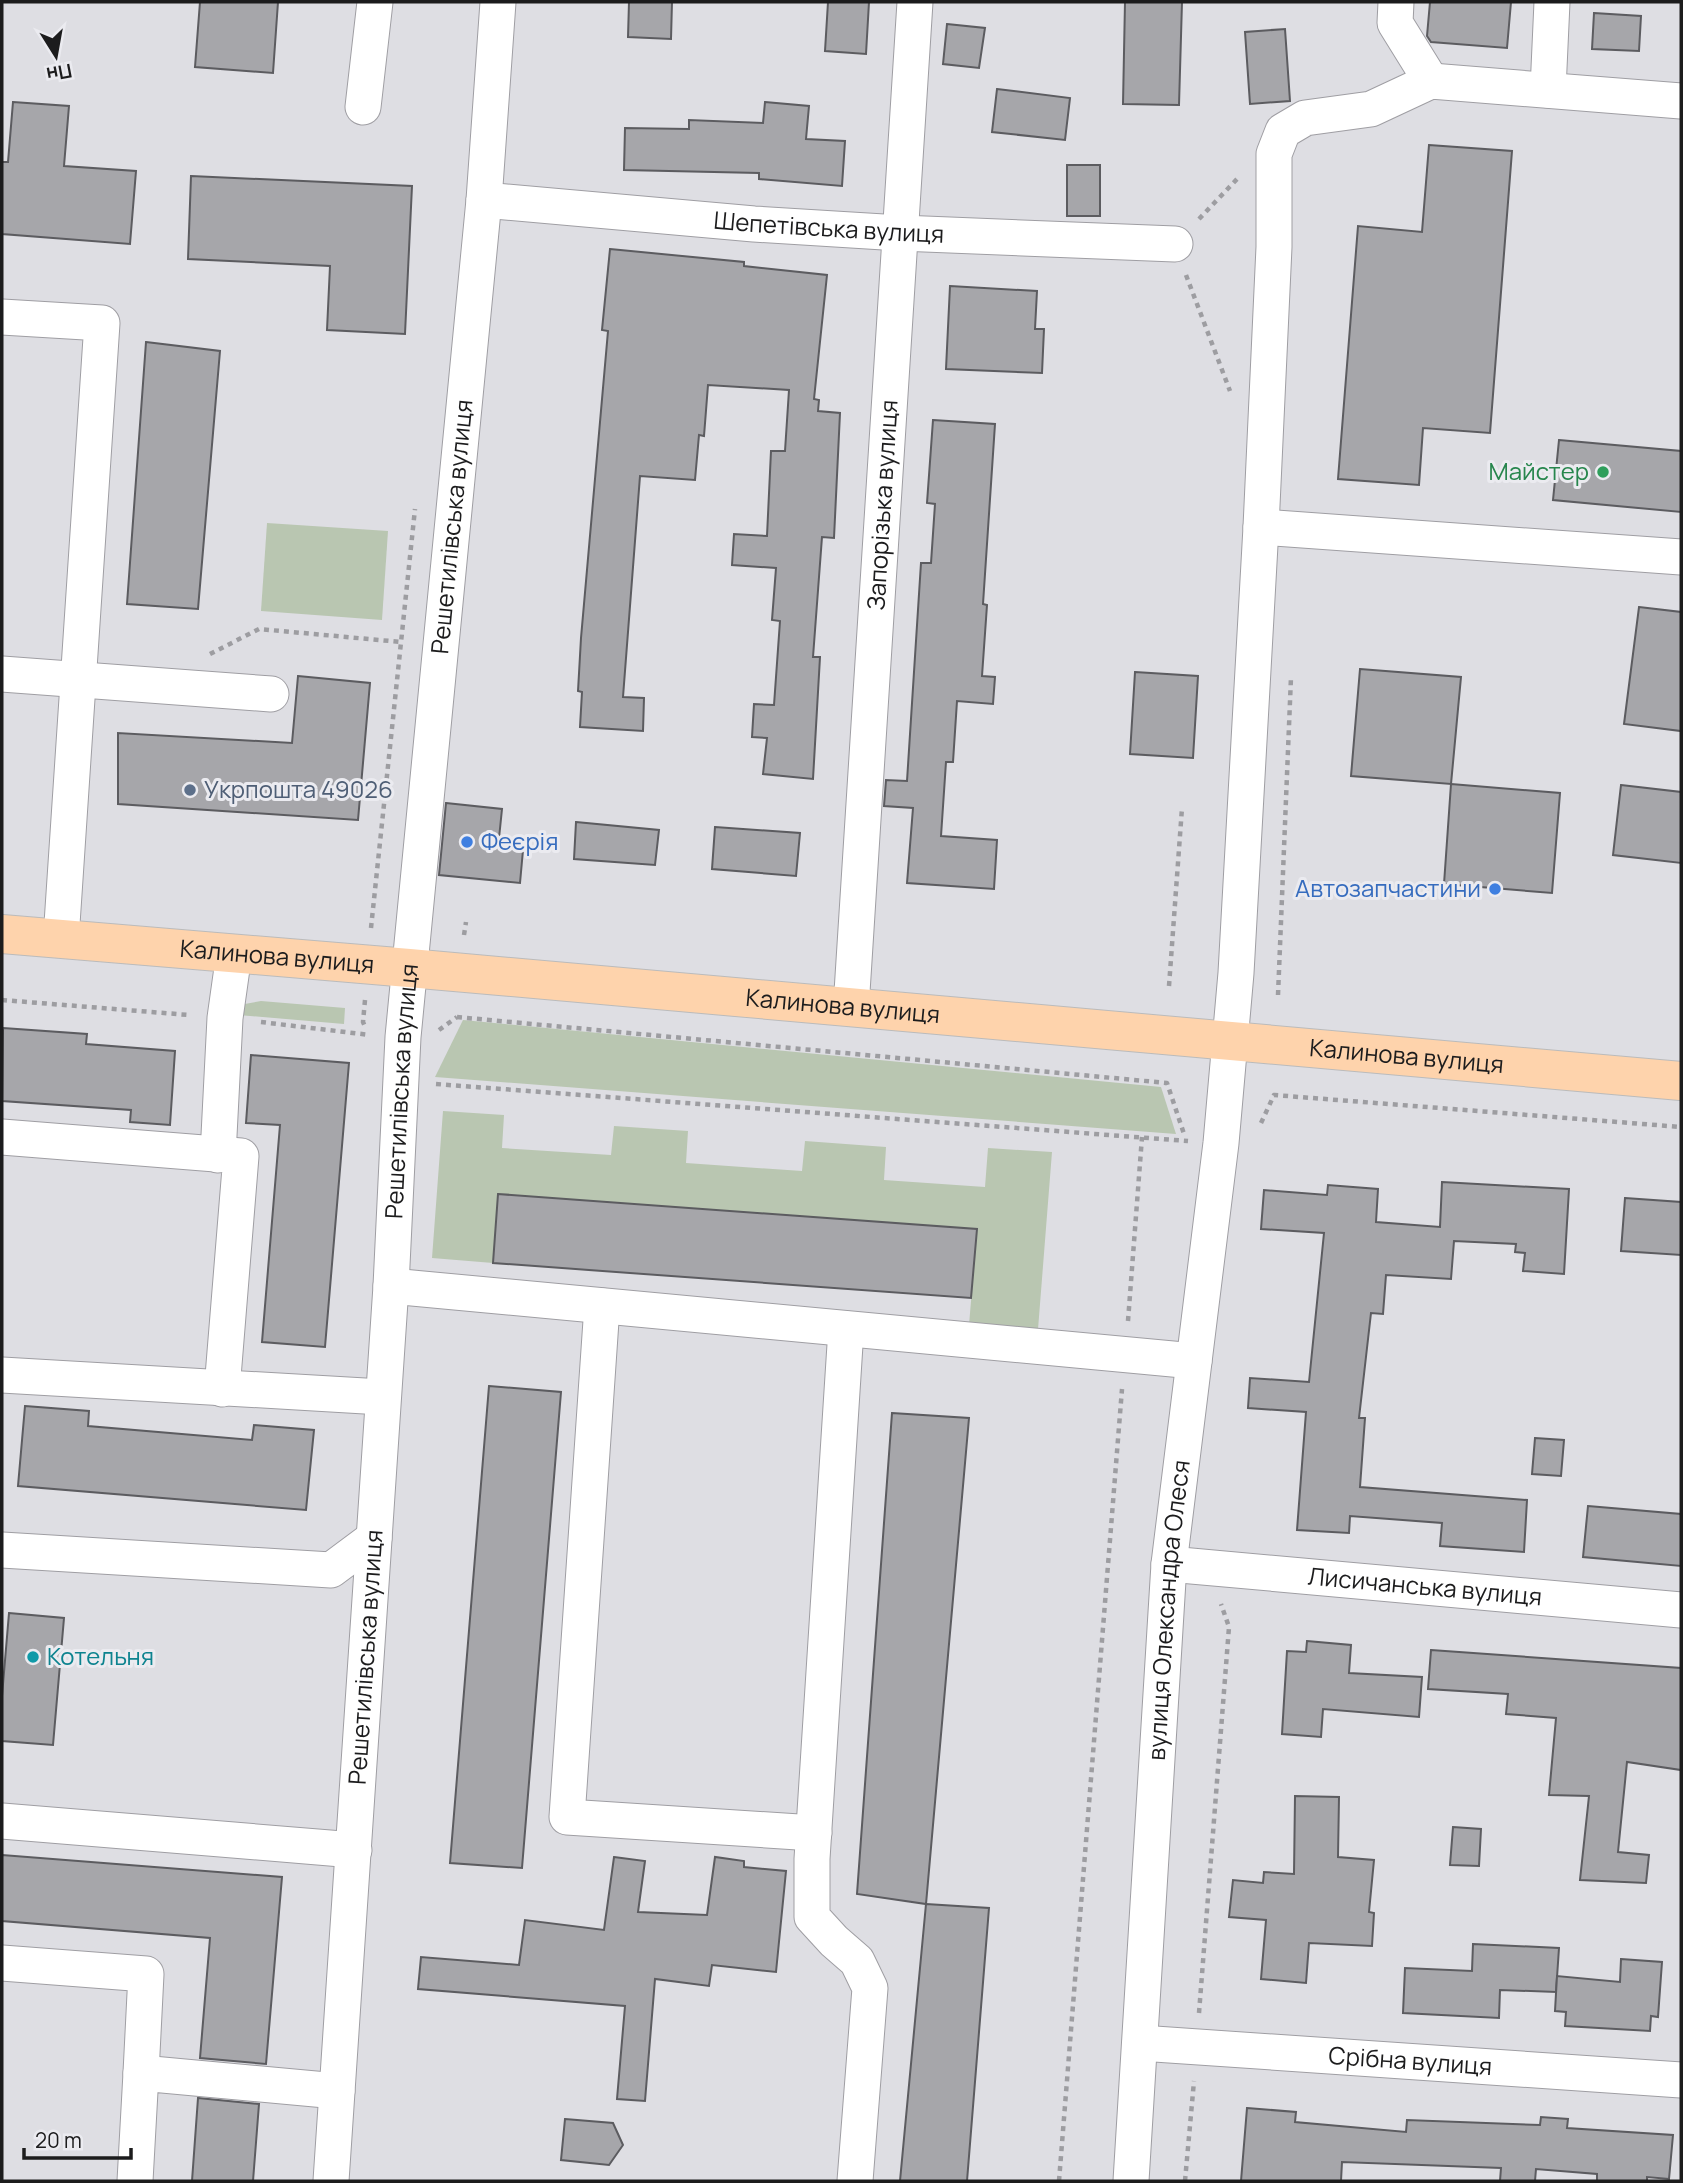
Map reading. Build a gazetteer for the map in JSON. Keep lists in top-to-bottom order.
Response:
{
  "streets": {
    "main road": ["Калинова вулиця"],
    "street": [
      "Шепетівська вулиця",
      "Запорізька вулиця",
      "Решетилівська вулиця",
      "Лисичанська вулиця",
      "вулиця Олександра Олеся",
      "Срібна вулиця"
    ]
  },
  "crossings": [
    ["Шепетівська вулиця", "Запорізька вулиця"],
    ["Шепетівська вулиця", "Решетилівська вулиця"],
    ["Запорізька вулиця", "Калинова вулиця"],
    ["Решетилівська вулиця", "Калинова вулиця"],
    ["Калинова вулиця", "вулиця Олександра Олеся"],
    ["Лисичанська вулиця", "вулиця Олександра Олеся"],
    ["вулиця Олександра Олеся", "Срібна вулиця"]
  ],
  "places": [
    "Майстер",
    "Укрпошта 49026",
    "Феєрія",
    "Автозапчастини",
    "Котельня"
  ],
  "scale_bar": "20 m",
  "north": "bottom"
}
